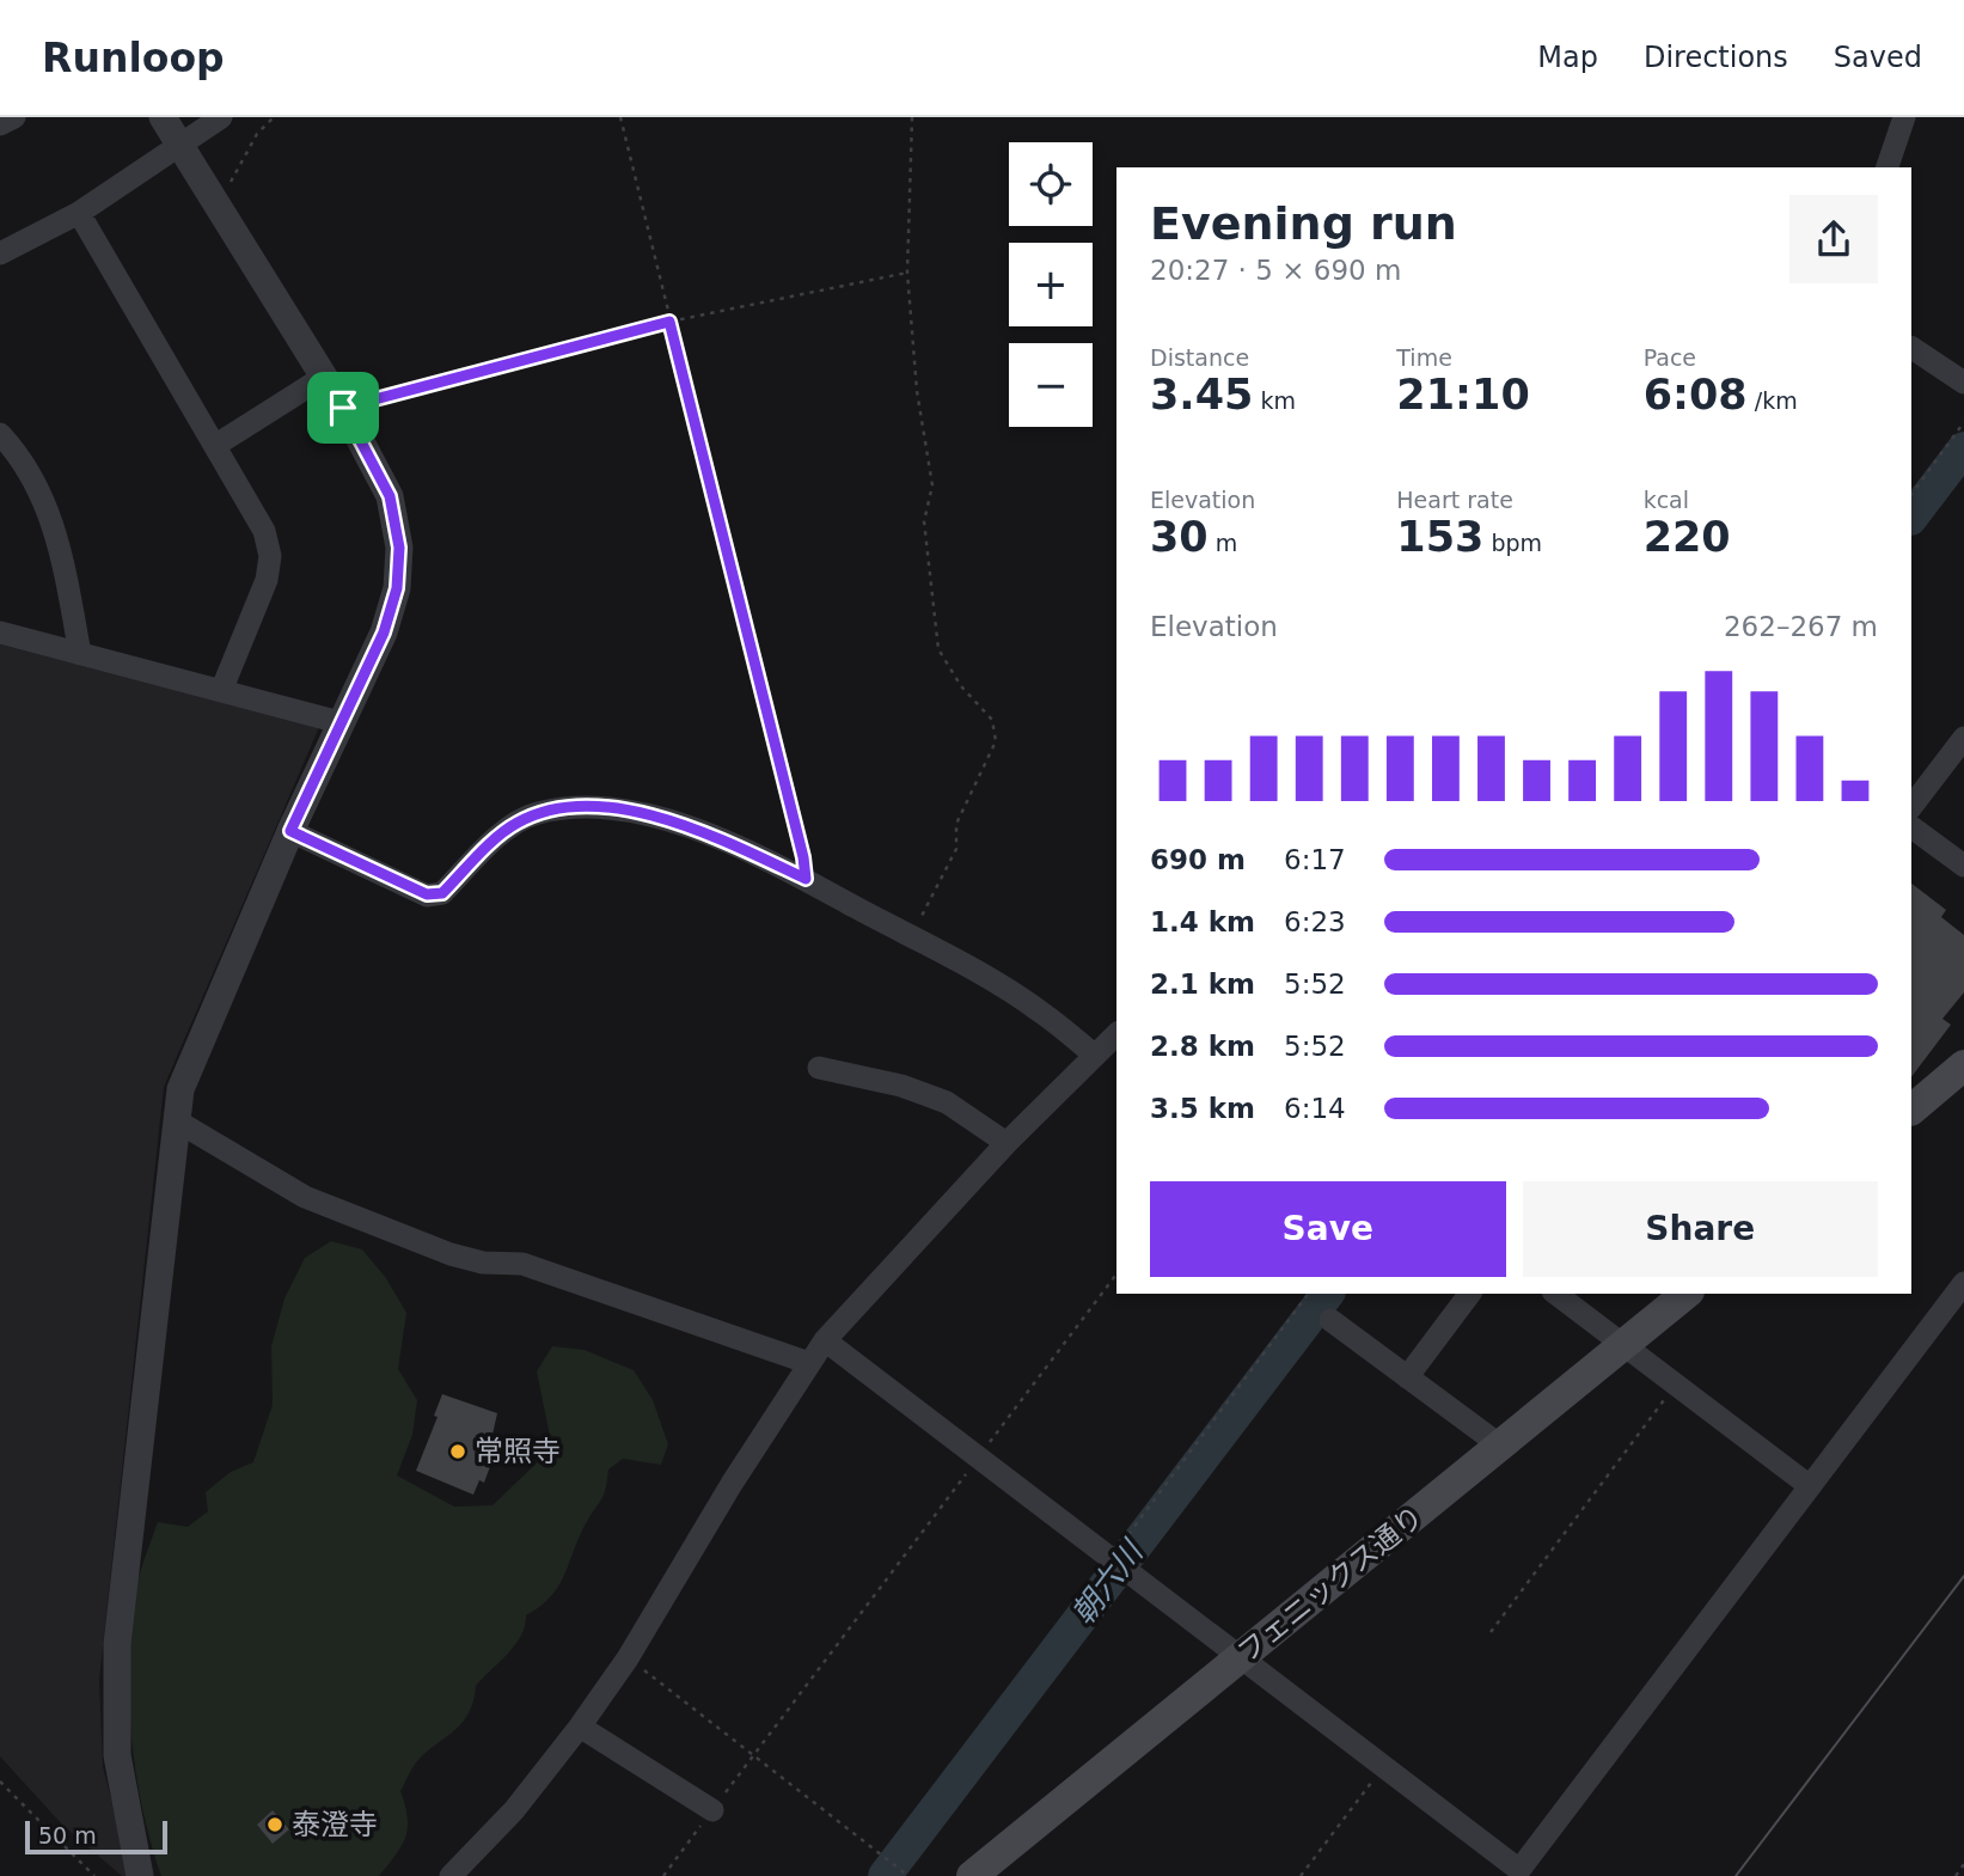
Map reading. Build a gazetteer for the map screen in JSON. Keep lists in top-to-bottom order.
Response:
{
  "streets": {
    "main road": ["フェニックス通り"]
  },
  "water": ["朝六川"],
  "places": ["常照寺", "泰澄寺"],
  "scale_bar": "50 m",
  "page": {
    "header": "Runloop",
    "nav": ["Map", "Directions", "Saved"],
    "map_buttons": ["+", "−"],
    "heading": ["Evening run", "20:27 · 5 × 690 m"],
    "stats": [
      ["Distance", "3.45 km"],
      ["Time", "21:10"],
      ["Pace", "6:08 /km"],
      ["Elevation", "30 m"],
      ["Heart rate", "153 bpm"],
      ["kcal", "220"]
    ],
    "chart": ["Elevation", "262–267 m"],
    "list": [
      {
        "name": "690 m",
        "note": "6:17"
      },
      {
        "name": "1.4 km",
        "note": "6:23"
      },
      {
        "name": "2.1 km",
        "note": "5:52"
      },
      {
        "name": "2.8 km",
        "note": "5:52"
      },
      {
        "name": "3.5 km",
        "note": "6:14"
      }
    ],
    "buttons": ["Save", "Share"],
    "scale": "50 m"
  }
}
